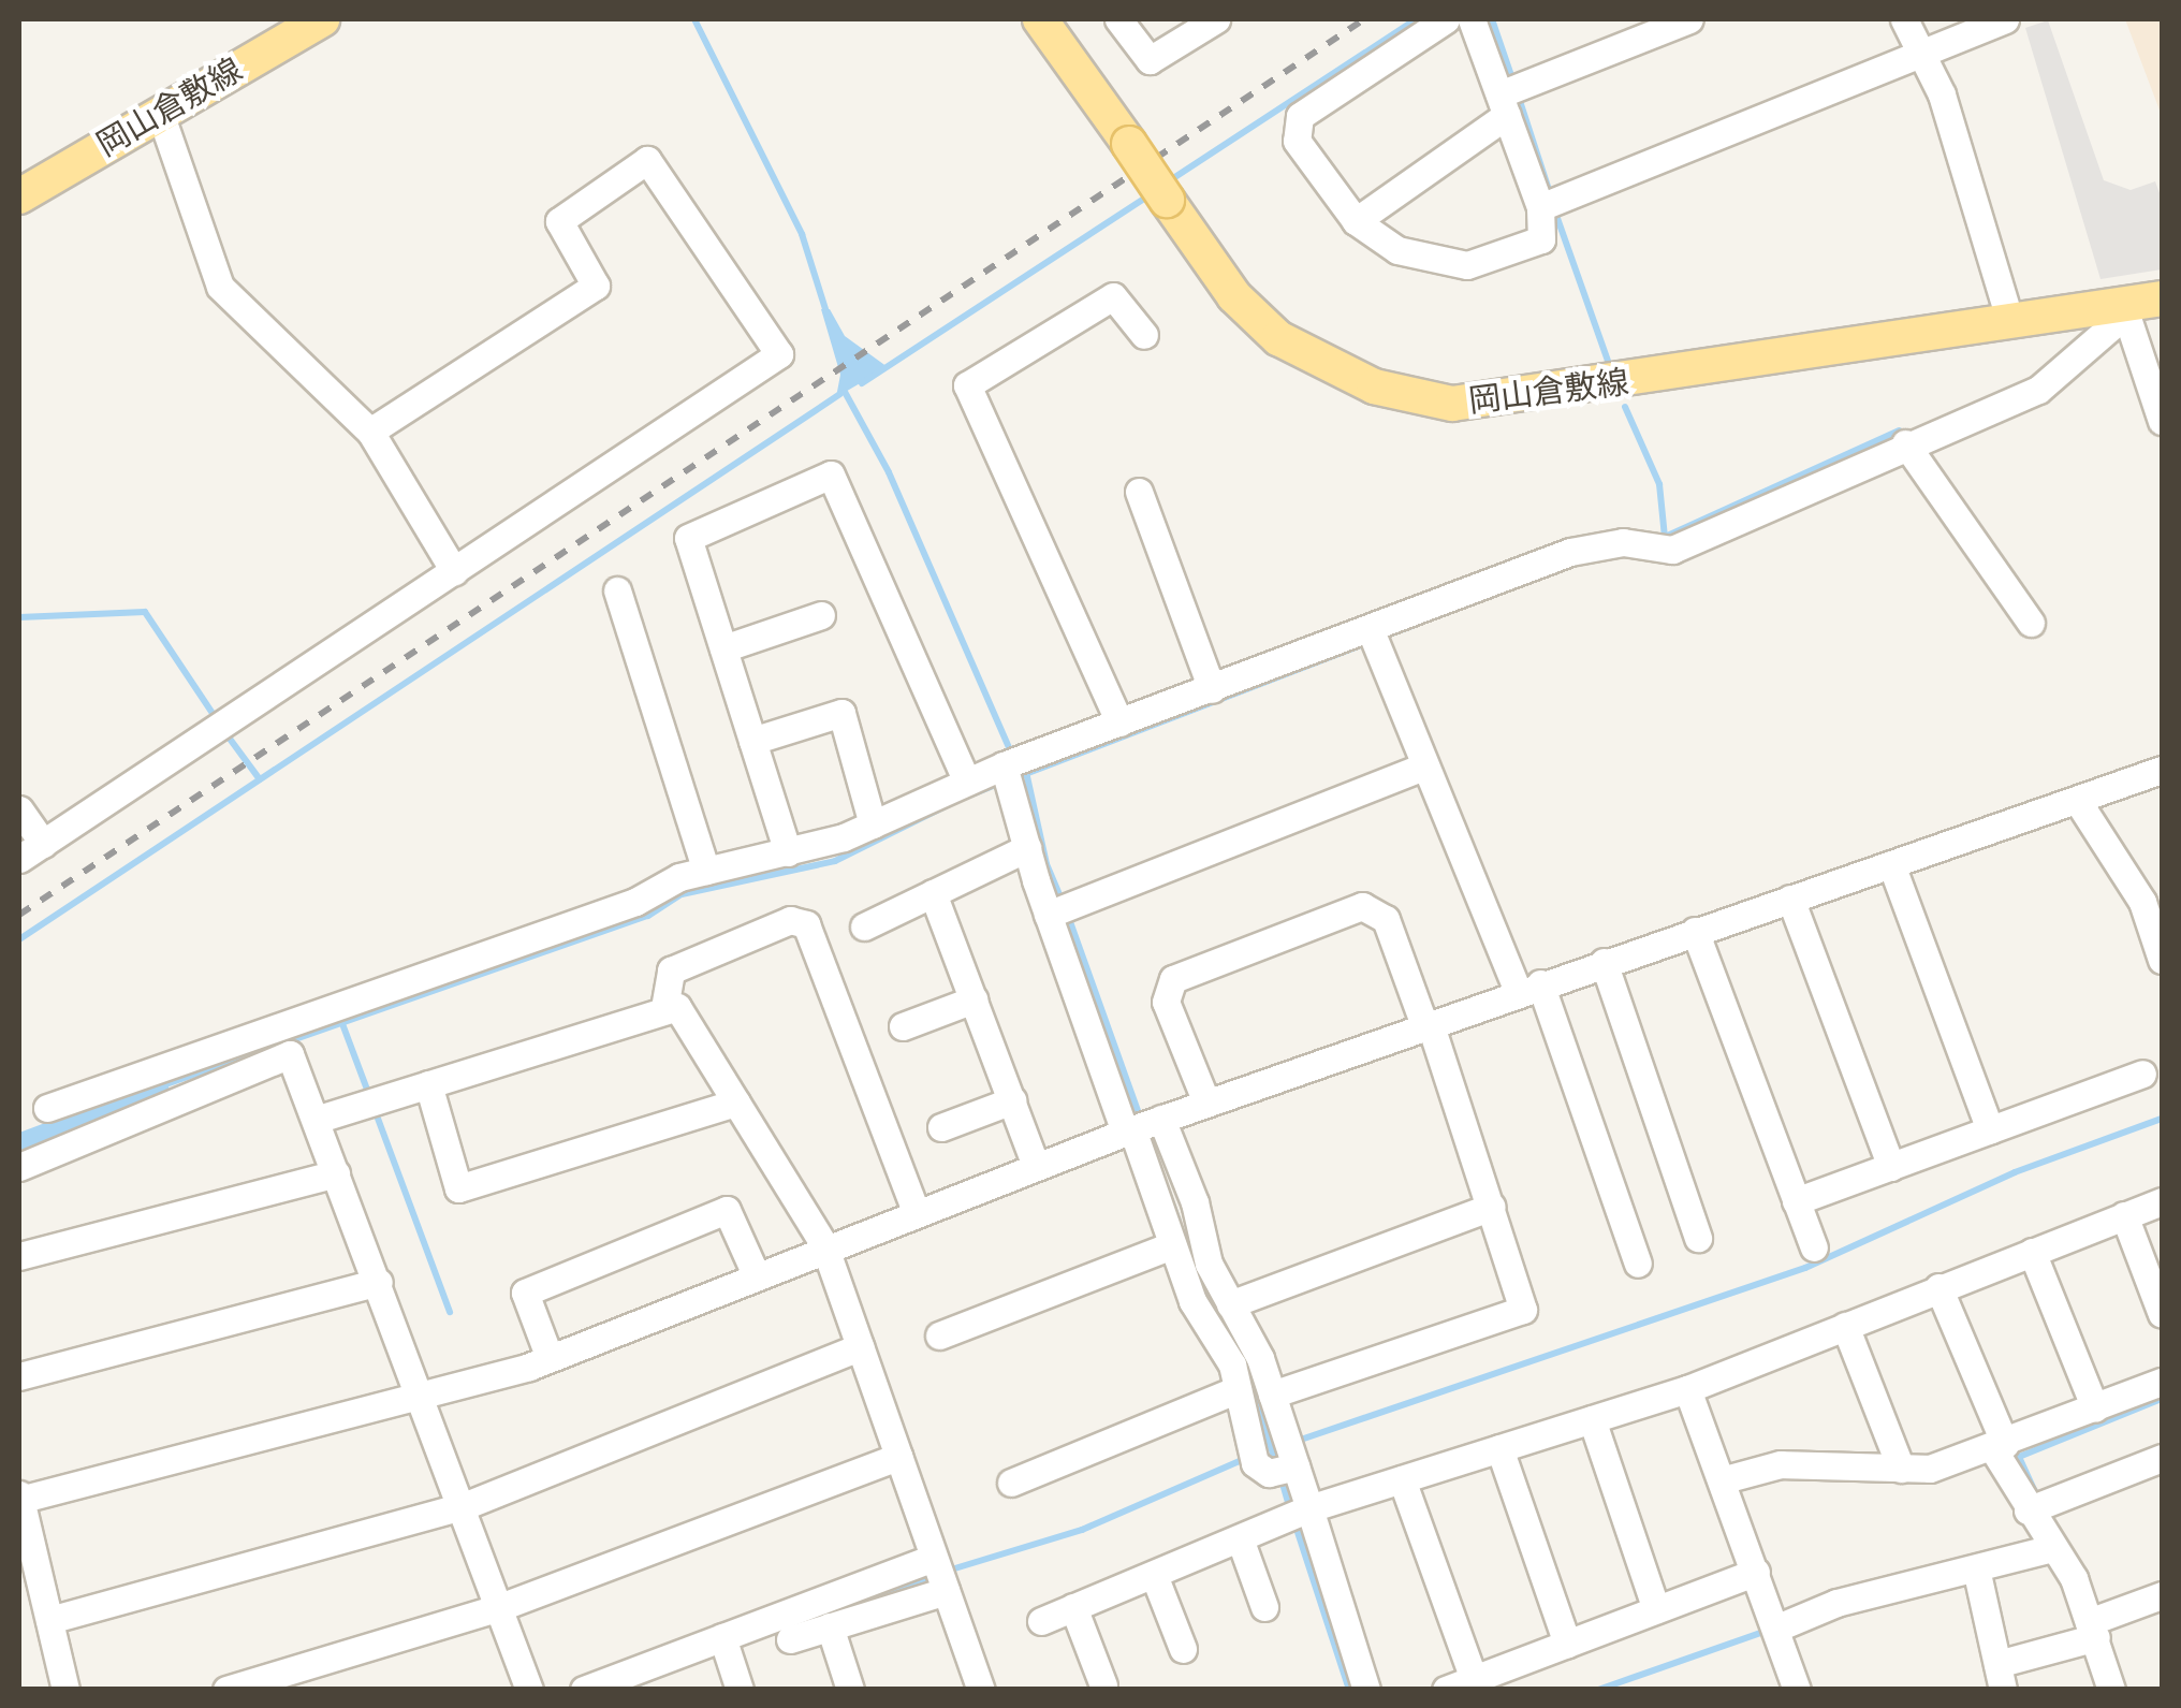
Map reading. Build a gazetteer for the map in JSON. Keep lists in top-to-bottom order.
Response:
{
  "streets": {
    "main road": ["岡山倉敷線"]
  }
}
